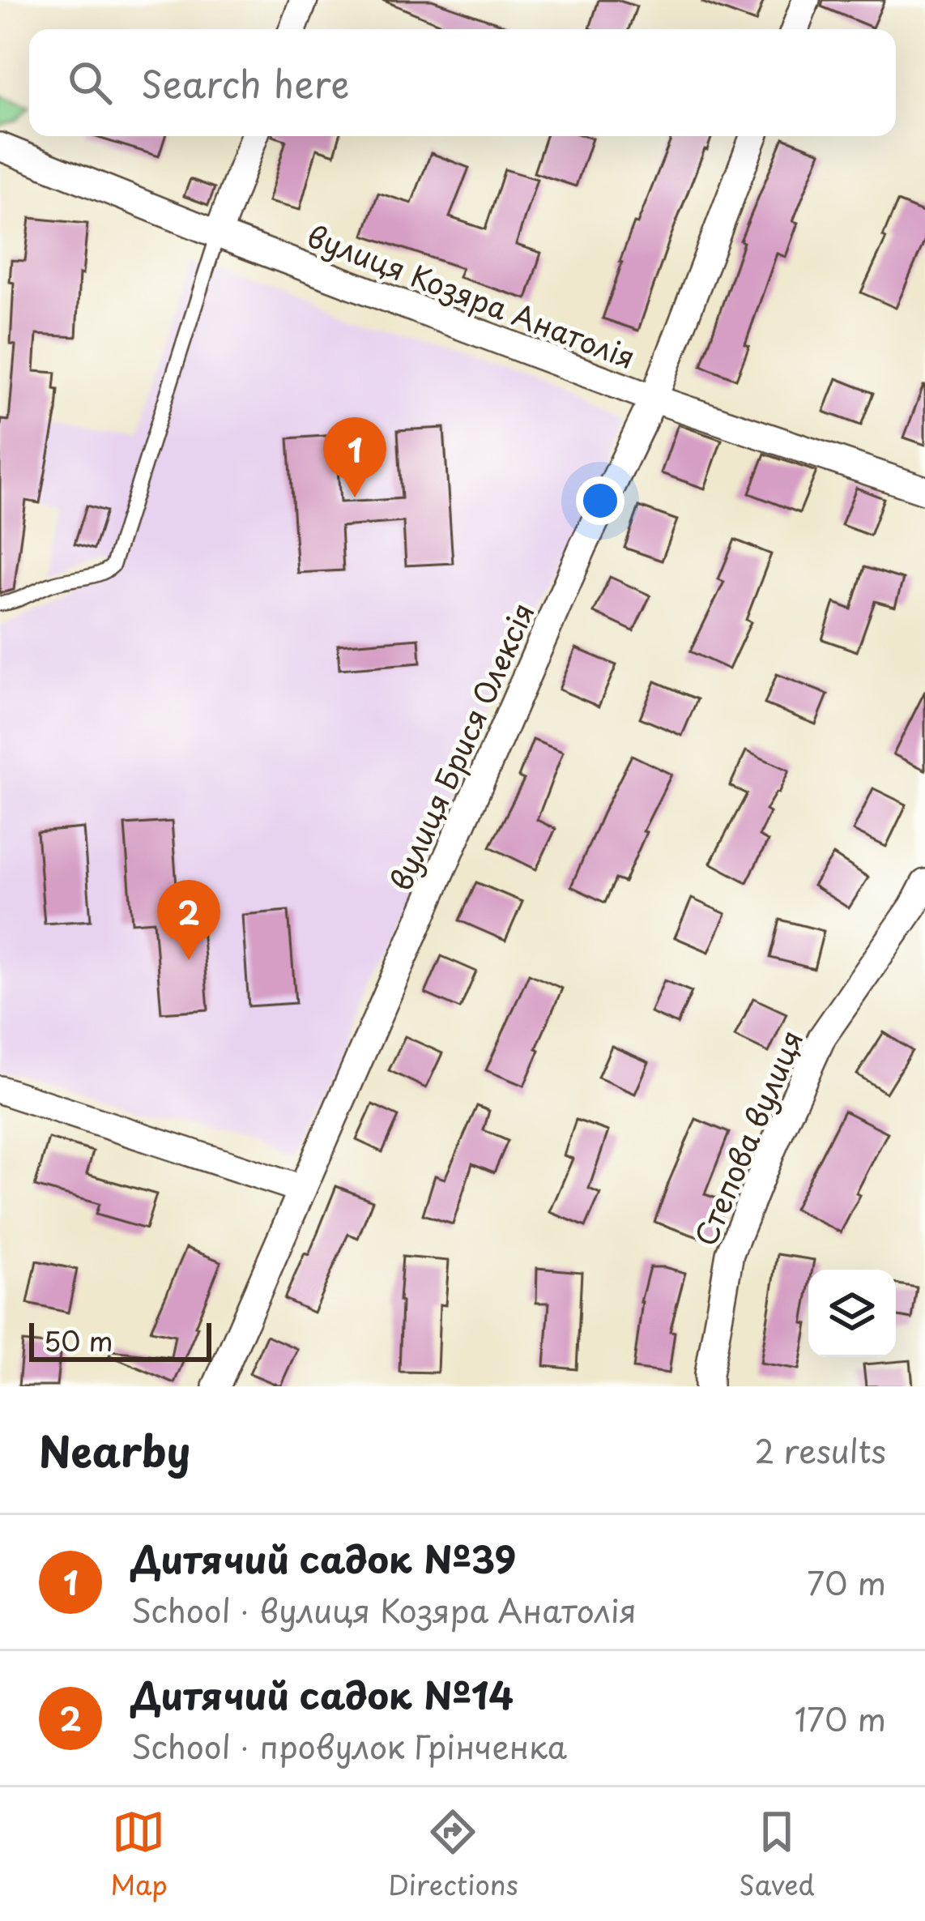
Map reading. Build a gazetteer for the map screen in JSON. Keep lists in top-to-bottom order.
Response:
{
  "streets": {
    "street": ["вулиця Козяра Анатолія", "вулиця Брися Олексія", "Степова вулиця"]
  },
  "crossings": [
    ["вулиця Козяра Анатолія", "вулиця Брися Олексія"]
  ],
  "scale_bar": "50 m",
  "page": {
    "search": "Search here",
    "pins": ["1", "2"],
    "scale": "50 m",
    "heading": ["Nearby", "2 results"],
    "list": [
      {
        "mark": "1",
        "name": "Дитячий садок №39",
        "note": "School · вулиця Козяра Анатолія",
        "value": "70 m"
      },
      {
        "mark": "2",
        "name": "Дитячий садок №14",
        "note": "School · провулок Грінченка",
        "value": "170 m"
      }
    ],
    "nav": ["Map", "Directions", "Saved"]
  }
}
